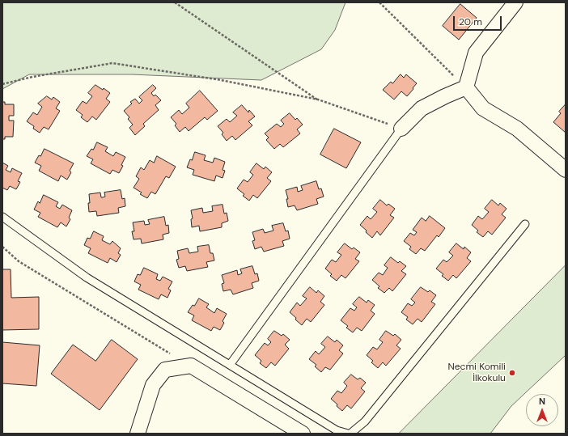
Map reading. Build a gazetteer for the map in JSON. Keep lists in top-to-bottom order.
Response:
{
  "places": ["Necmi Komili İlkokulu"],
  "scale_bar": "20 m",
  "north": "top"
}
